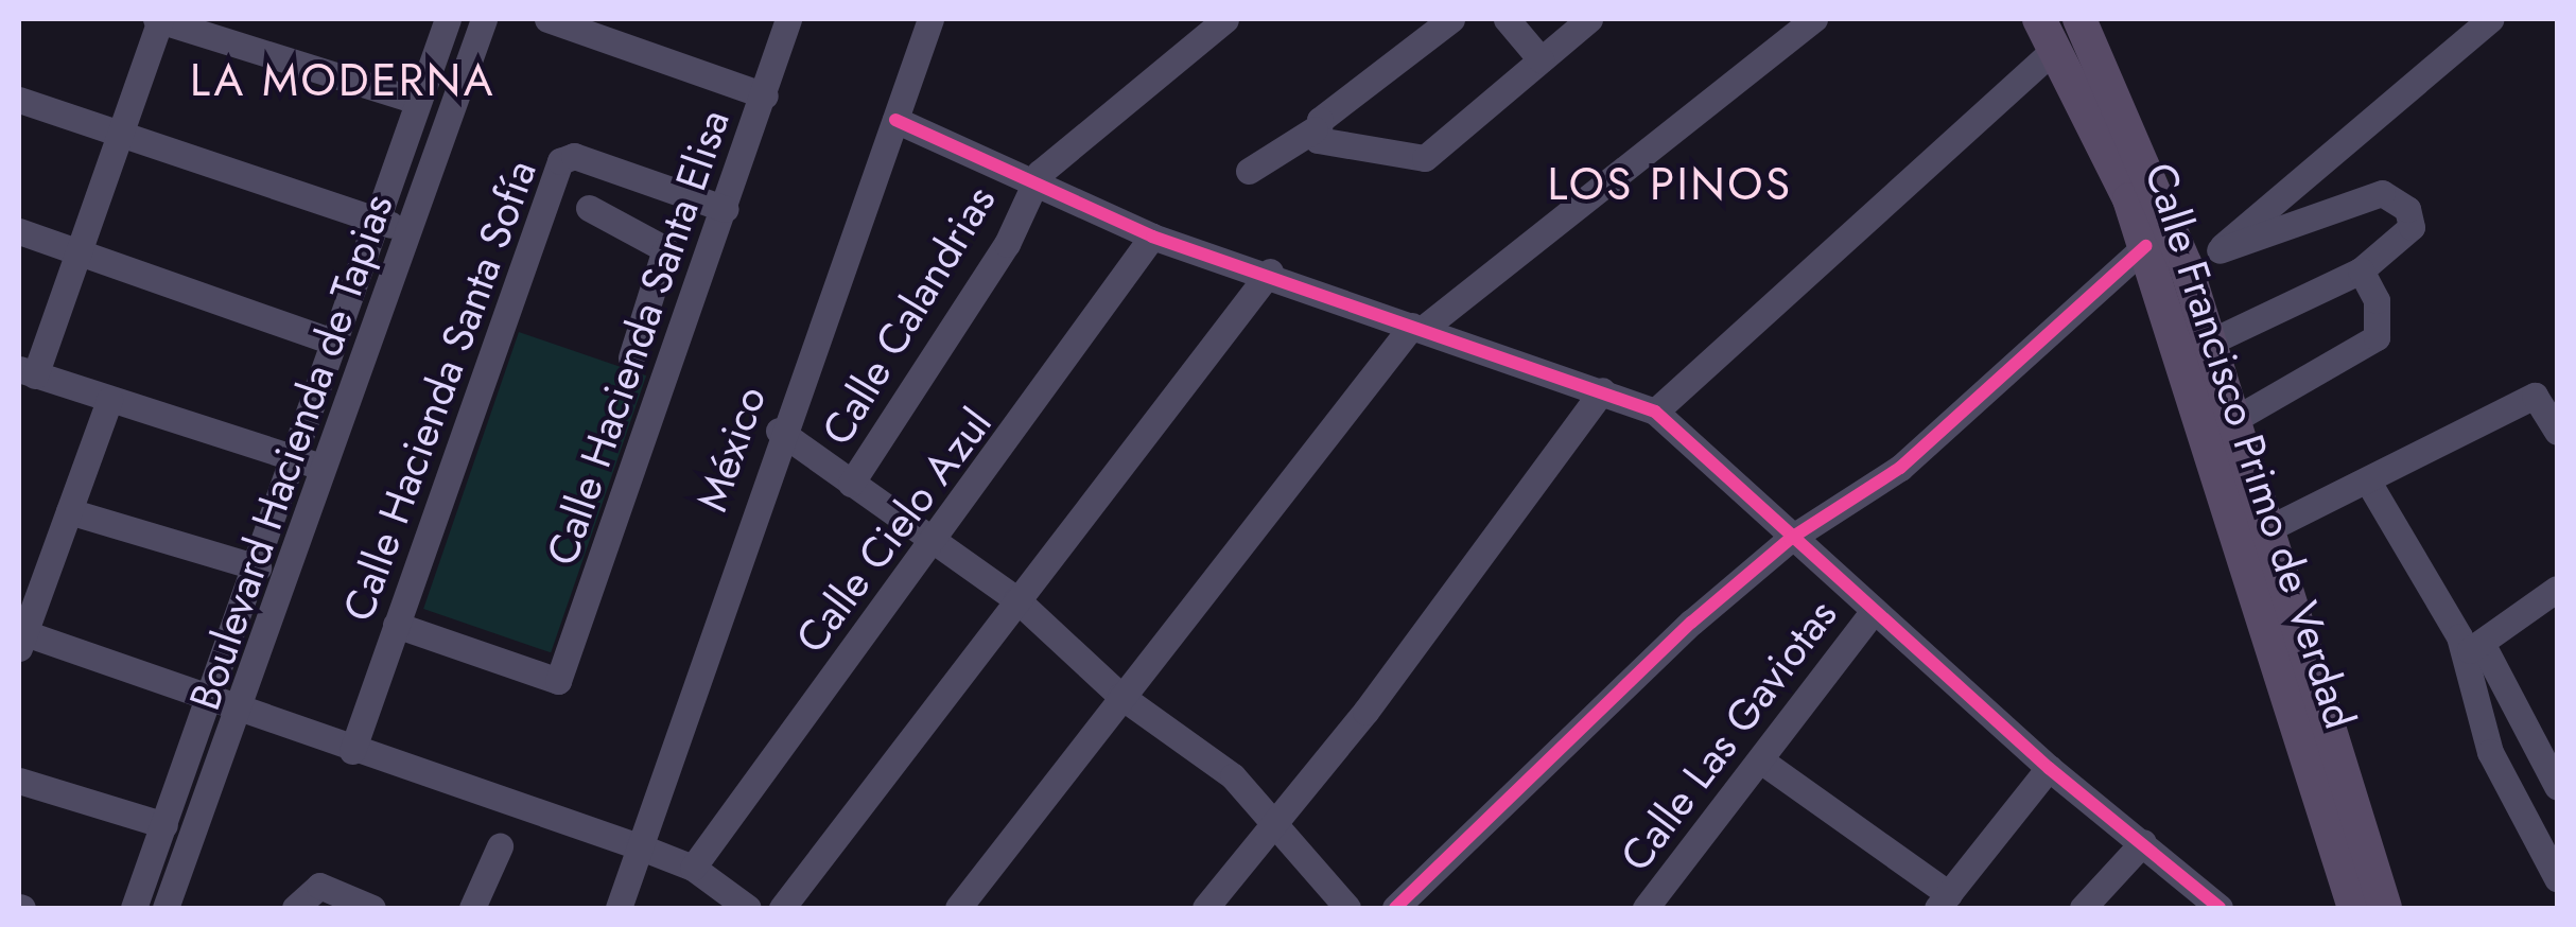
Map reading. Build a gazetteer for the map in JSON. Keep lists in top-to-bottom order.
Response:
{
  "streets": {
    "main road": ["Calle Francisco Primo de Verdad"],
    "street": [
      "Calle Calandrias",
      "Calle Hacienda Santa Elisa",
      "Calle Hacienda Santa Sofía",
      "México",
      "Boulevard Hacienda de Tapias",
      "Calle Cielo Azul",
      "Calle Las Gaviotas"
    ]
  },
  "crossings": [
    ["Calle Hacienda Santa Elisa", "Calle Hacienda Santa Sofía"]
  ],
  "districts": ["LA MODERNA", "LOS PINOS"]
}
